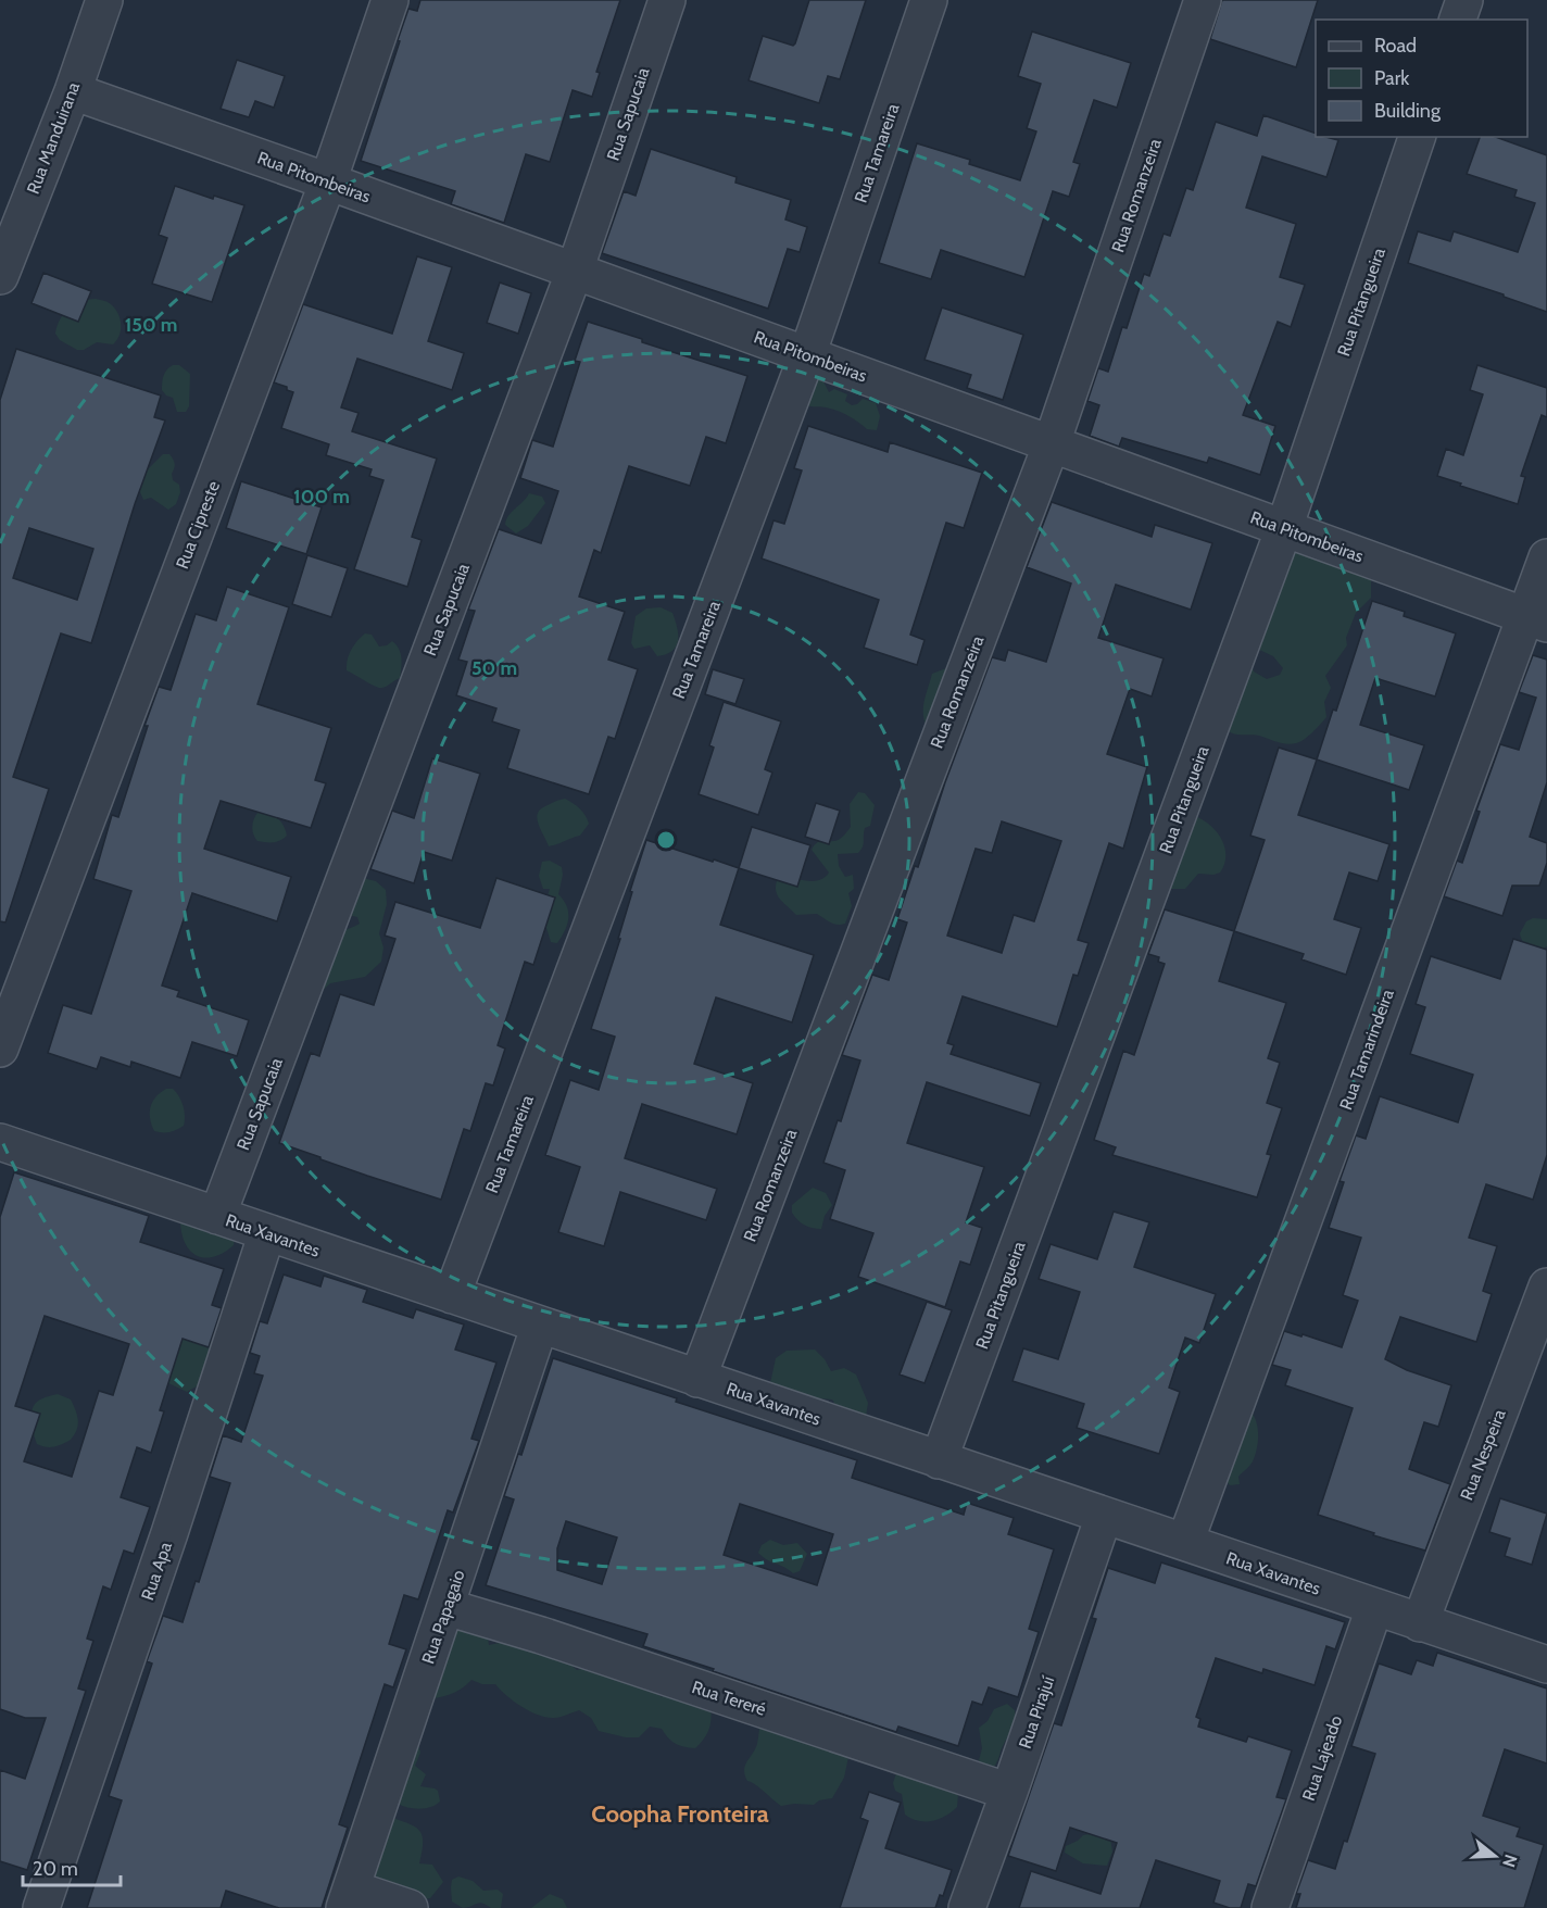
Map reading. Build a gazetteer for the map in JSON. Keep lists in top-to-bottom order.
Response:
{
  "streets": {
    "street": [
      "Rua Sapucaia",
      "Rua Manduirana",
      "Rua Tamareira",
      "Rua Pitombeiras",
      "Rua Romanzeira",
      "Rua Pitangueira",
      "Rua Cipreste",
      "Rua Tamarindeira",
      "Rua Xavantes",
      "Rua Nespeira",
      "Rua Apa",
      "Rua Papagaio",
      "Rua Tereré",
      "Rua Pirajuí",
      "Rua Lajeado"
    ]
  },
  "crossings": [
    ["Rua Sapucaia", "Rua Pitombeiras"],
    ["Rua Sapucaia", "Rua Xavantes"],
    ["Rua Manduirana", "Rua Pitombeiras"],
    ["Rua Tamareira", "Rua Pitombeiras"],
    ["Rua Tamareira", "Rua Xavantes"],
    ["Rua Pitombeiras", "Rua Romanzeira"],
    ["Rua Pitombeiras", "Rua Pitangueira"],
    ["Rua Pitombeiras", "Rua Cipreste"],
    ["Rua Pitombeiras", "Rua Tamarindeira"],
    ["Rua Romanzeira", "Rua Xavantes"],
    ["Rua Pitangueira", "Rua Xavantes"],
    ["Rua Tamarindeira", "Rua Xavantes"],
    ["Rua Xavantes", "Rua Nespeira"],
    ["Rua Xavantes", "Rua Apa"],
    ["Rua Xavantes", "Rua Papagaio"],
    ["Rua Xavantes", "Rua Pirajuí"],
    ["Rua Xavantes", "Rua Lajeado"],
    ["Rua Papagaio", "Rua Tereré"],
    ["Rua Tereré", "Rua Pirajuí"]
  ],
  "districts": ["Coopha Fronteira"],
  "legend": ["Road", "Park", "Building"],
  "scale_bar": "20 m",
  "north": "right",
  "rings": ["150 m", "100 m", "50 m"]
}
